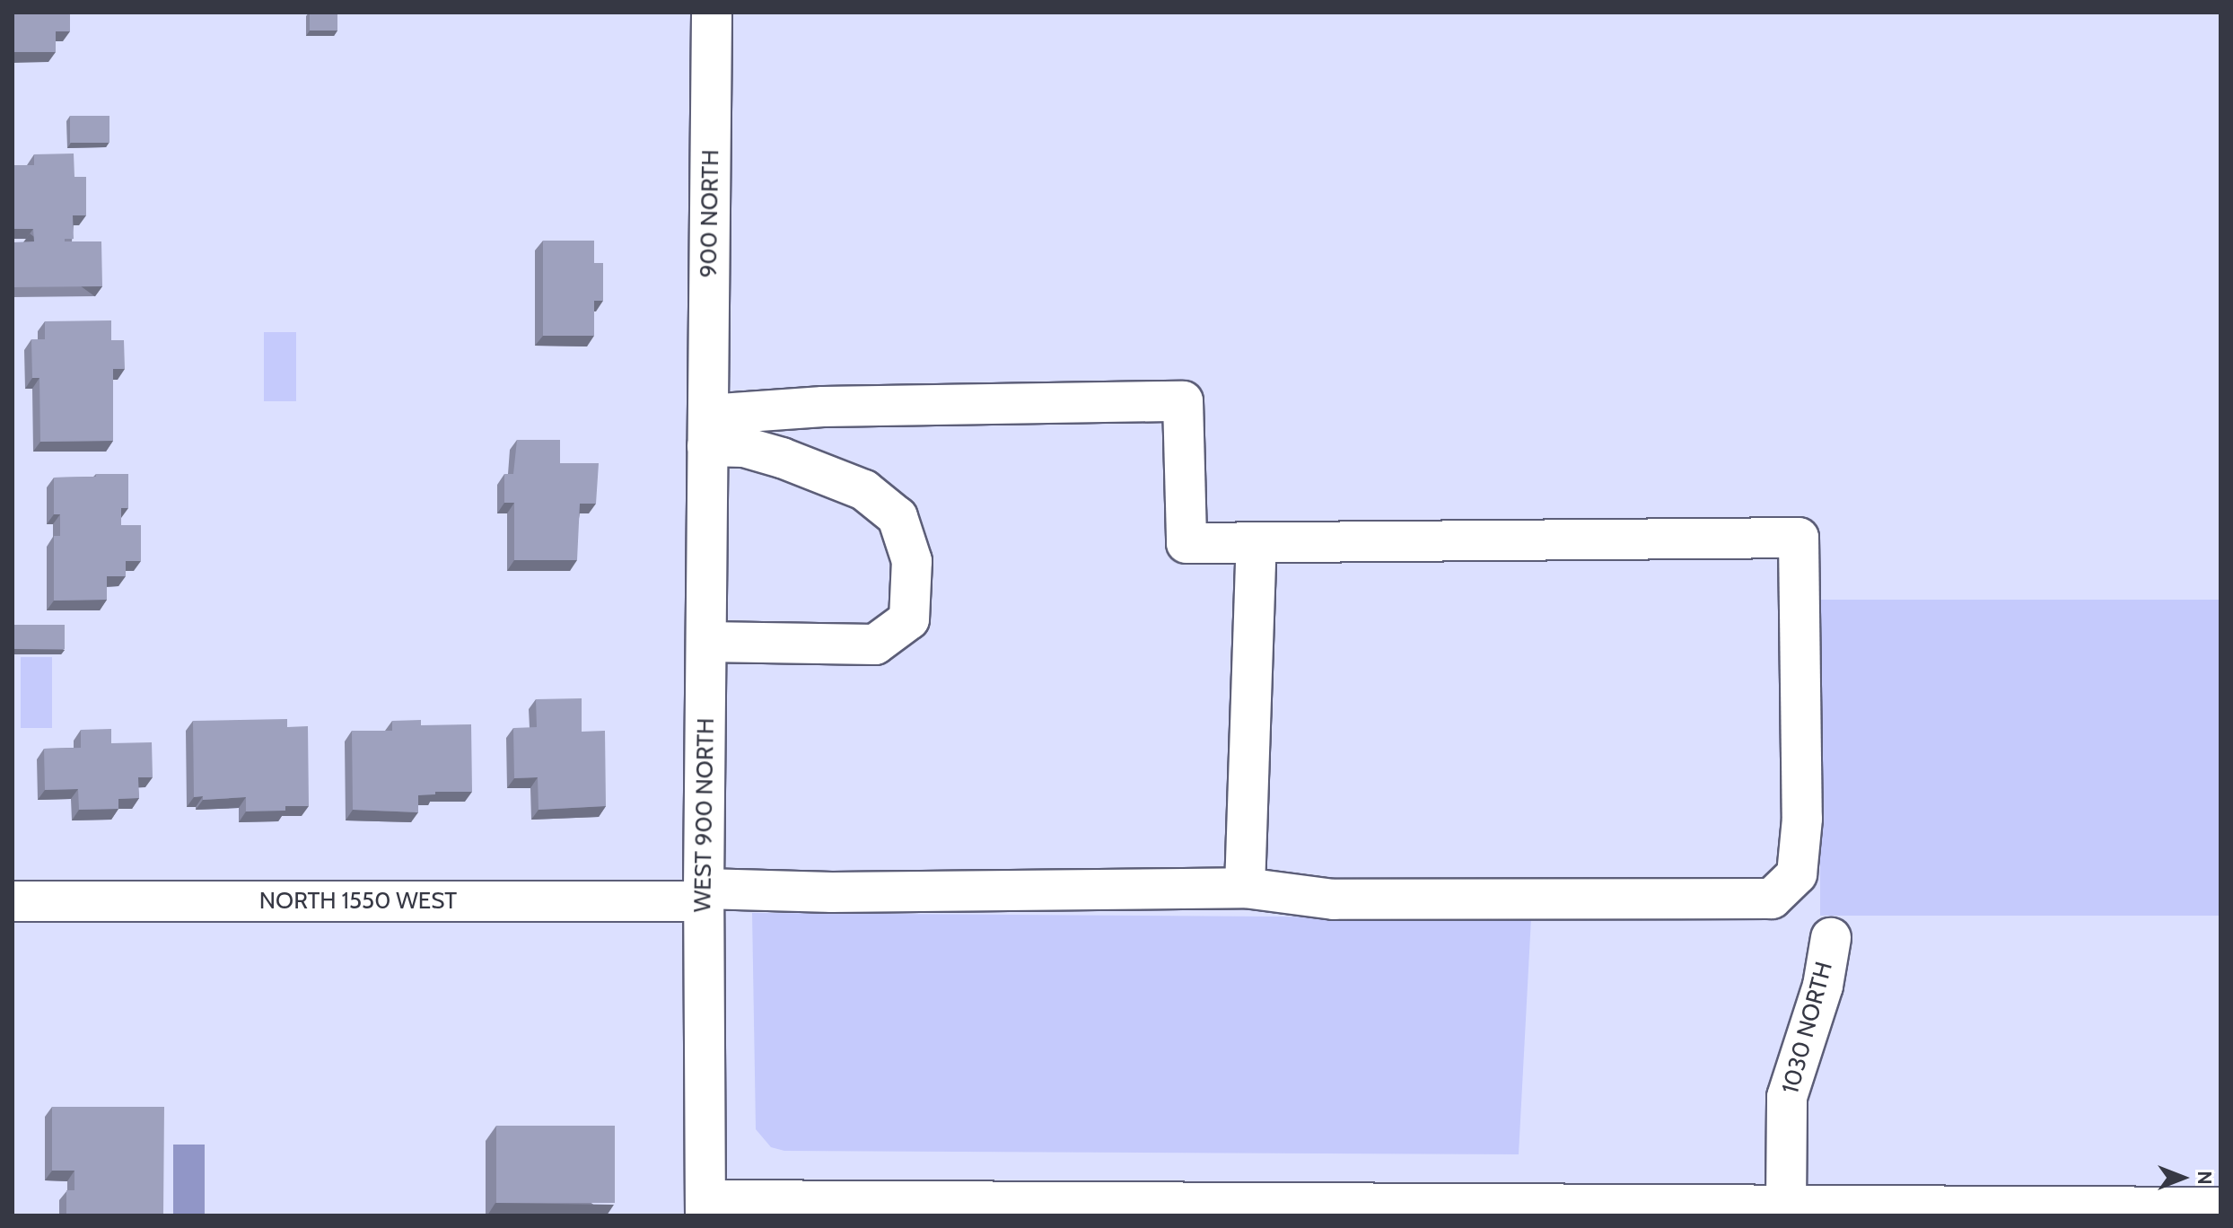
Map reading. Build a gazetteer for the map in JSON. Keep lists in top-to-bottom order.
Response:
{
  "streets": {
    "street": [
      "900 NORTH",
      "WEST 900 NORTH",
      "NORTH 1550 WEST",
      "1030 NORTH"
    ]
  },
  "crossings": [
    ["900 NORTH", "WEST 900 NORTH"],
    ["WEST 900 NORTH", "NORTH 1550 WEST"]
  ],
  "north": "right"
}
